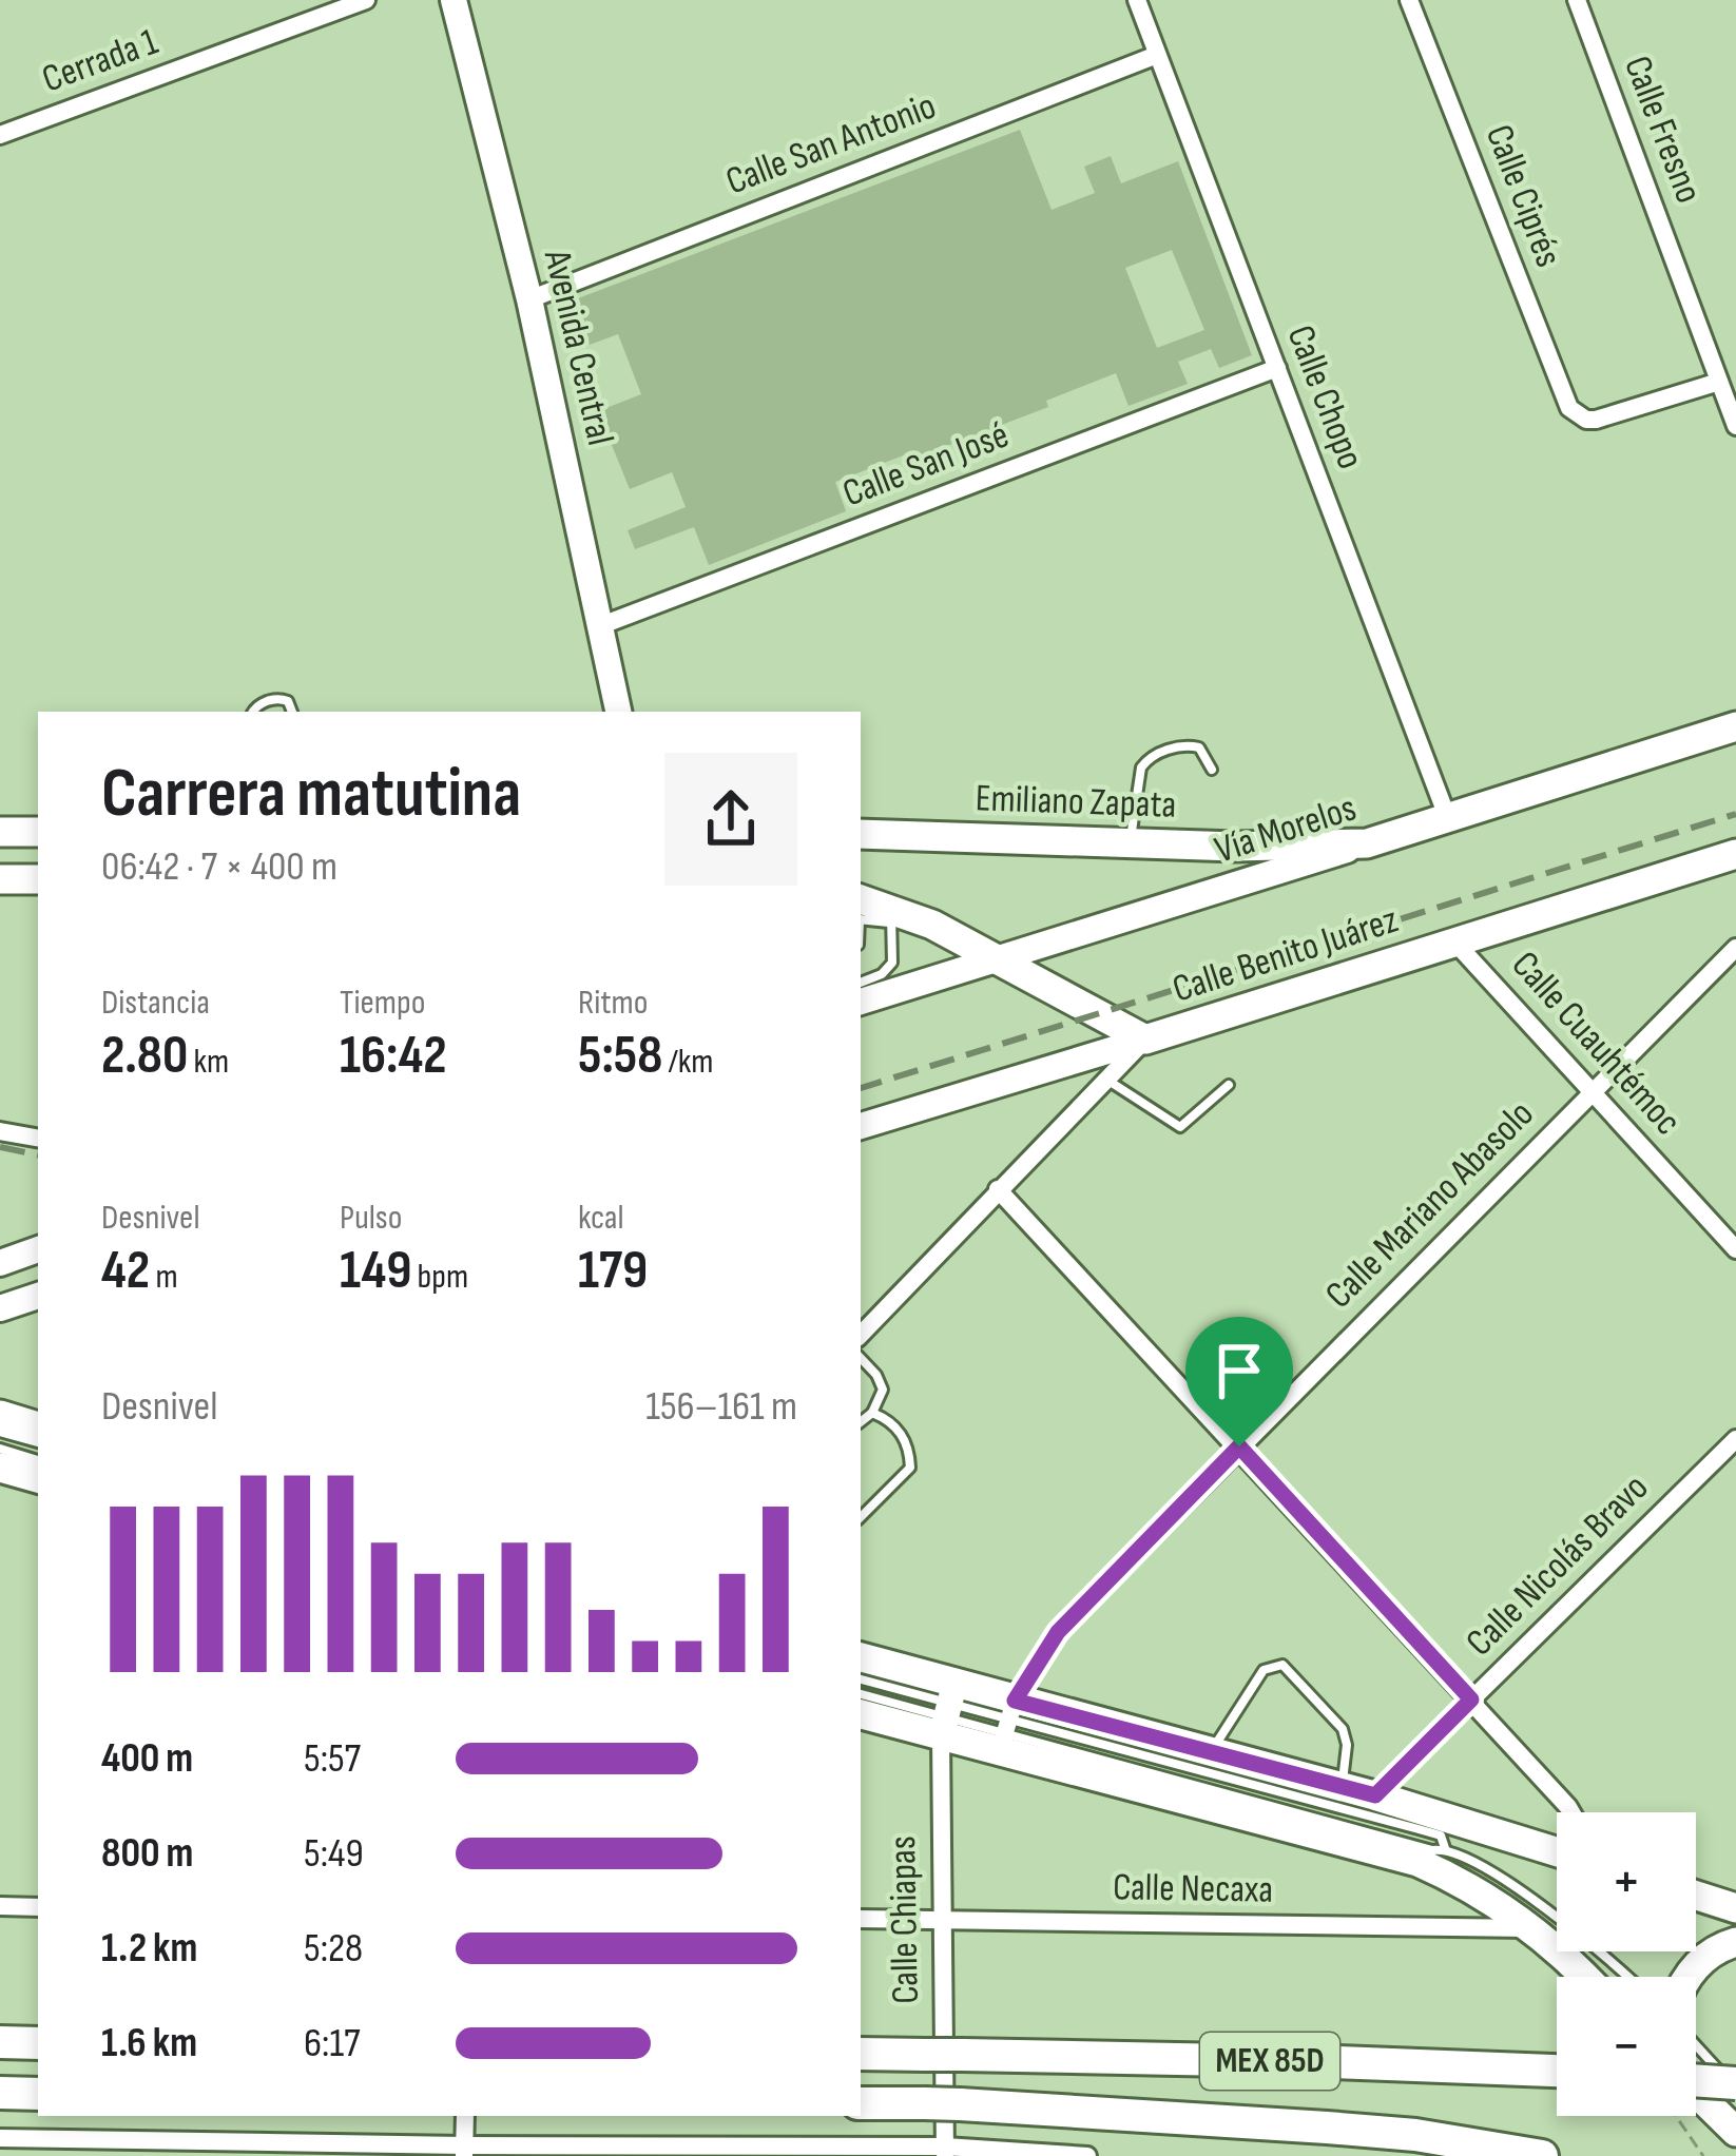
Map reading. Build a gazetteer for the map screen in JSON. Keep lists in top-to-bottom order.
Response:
{
  "streets": {
    "highway": ["MEX 85D"],
    "main road": [
      "Avenida Central",
      "Emiliano Zapata",
      "Vía Morelos",
      "Calle Benito Juárez"
    ],
    "street": [
      "Cerrada 1",
      "Calle Fresno",
      "Calle San Antonio",
      "Calle Ciprés",
      "Calle Chopo",
      "Calle San José",
      "Calle Cuauhtémoc",
      "Calle Mariano Abasolo",
      "Calle Nicolás Bravo",
      "Calle Necaxa",
      "Calle Chiapas"
    ]
  },
  "crossings": [
    ["Calle Fresno", "Calle Ciprés"],
    ["Calle San Antonio", "Avenida Central"],
    ["Calle San Antonio", "Calle Chopo"],
    ["Avenida Central", "Calle San José"],
    ["Calle Chopo", "Calle San José"],
    ["Calle Chopo", "Vía Morelos"],
    ["Emiliano Zapata", "Vía Morelos"],
    ["Calle Benito Juárez", "Calle Cuauhtémoc"],
    ["Calle Cuauhtémoc", "Calle Mariano Abasolo"],
    ["Calle Necaxa", "Calle Chiapas"]
  ],
  "page": {
    "heading": ["Carrera matutina", "06:42 · 7 × 400 m"],
    "stats": [
      ["Distancia", "2.80 km"],
      ["Tiempo", "16:42"],
      ["Ritmo", "5:58 /km"],
      ["Desnivel", "42 m"],
      ["Pulso", "149 bpm"],
      ["kcal", "179"]
    ],
    "chart": ["Desnivel", "156–161 m"],
    "list": [
      {
        "name": "400 m",
        "note": "5:57"
      },
      {
        "name": "800 m",
        "note": "5:49"
      },
      {
        "name": "1.2 km",
        "note": "5:28"
      },
      {
        "name": "1.6 km",
        "note": "6:17"
      }
    ],
    "map_buttons": ["+", "−"]
  }
}
